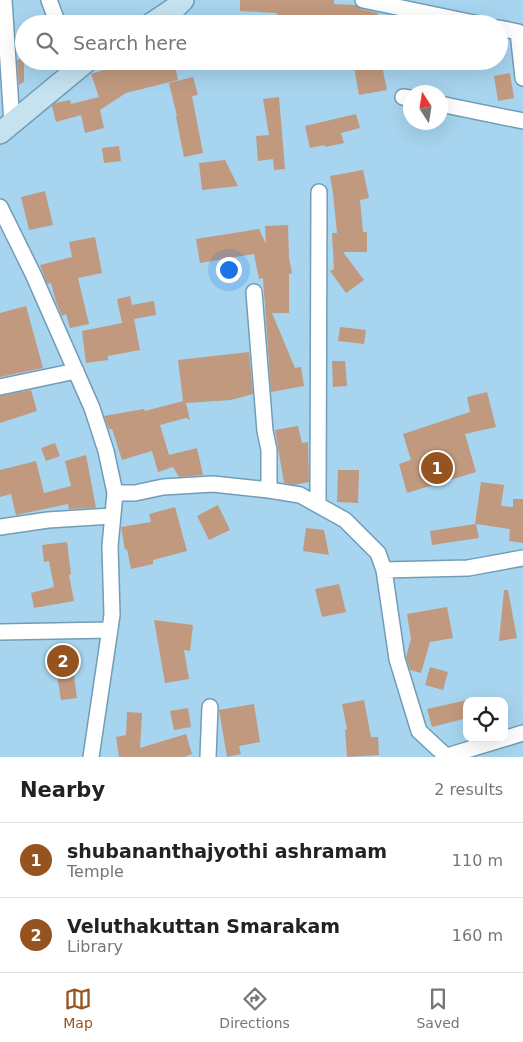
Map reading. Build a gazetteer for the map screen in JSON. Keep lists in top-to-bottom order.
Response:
{
  "north": "top",
  "page": {
    "search": "Search here",
    "pins": ["1", "2"],
    "heading": ["Nearby", "2 results"],
    "list": [
      {
        "mark": "1",
        "name": "shubananthajyothi ashramam",
        "note": "Temple",
        "value": "110 m"
      },
      {
        "mark": "2",
        "name": "Veluthakuttan Smarakam",
        "note": "Library",
        "value": "160 m"
      }
    ],
    "nav": ["Map", "Directions", "Saved"]
  }
}
